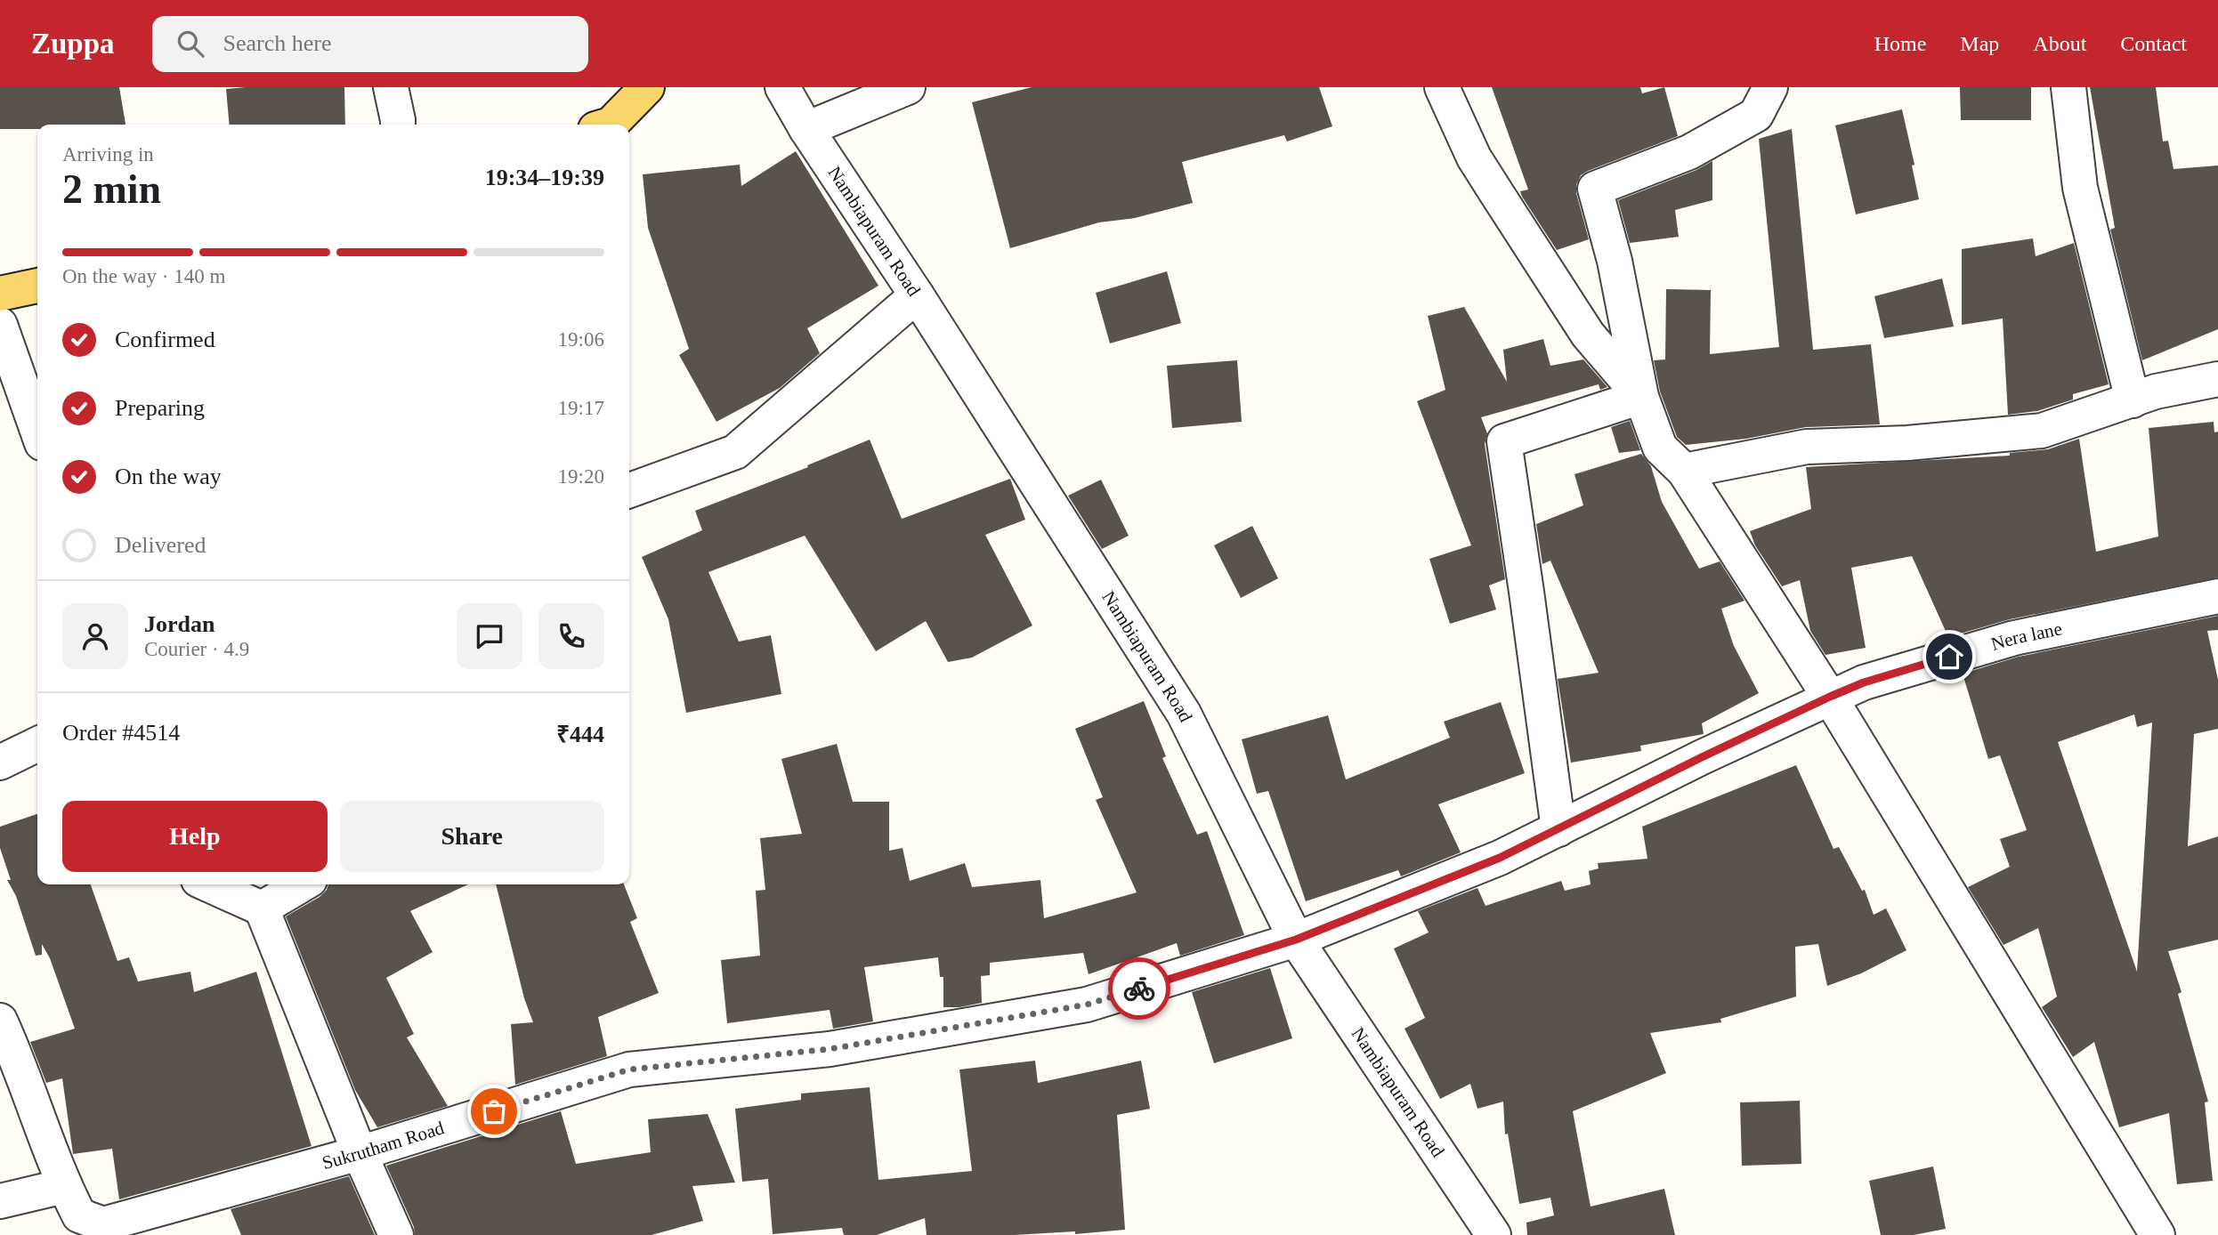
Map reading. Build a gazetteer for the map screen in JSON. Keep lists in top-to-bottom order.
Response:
{
  "streets": {
    "street": ["Nambiapuram Road", "Nera lane", "Sukrutham Road"]
  },
  "crossings": [
    ["Nambiapuram Road", "Nera lane"],
    ["Nambiapuram Road", "Sukrutham Road"],
    ["Nera lane", "Sukrutham Road"]
  ],
  "page": {
    "header": "Zuppa",
    "search": "Search here",
    "nav": [
      "Home",
      "Map",
      "About",
      "Contact"
    ],
    "heading": ["2 min", "Arriving in", "19:34–19:39"],
    "panel": [
      "Jordan",
      "Courier · 4.9",
      "Order #4514",
      "₹444"
    ],
    "bar": "On the way · 140 m",
    "list": [
      ["Confirmed", "19:06"],
      ["Preparing", "19:17"],
      ["On the way", "19:20"],
      "Delivered"
    ],
    "buttons": ["Help", "Share"]
  }
}
